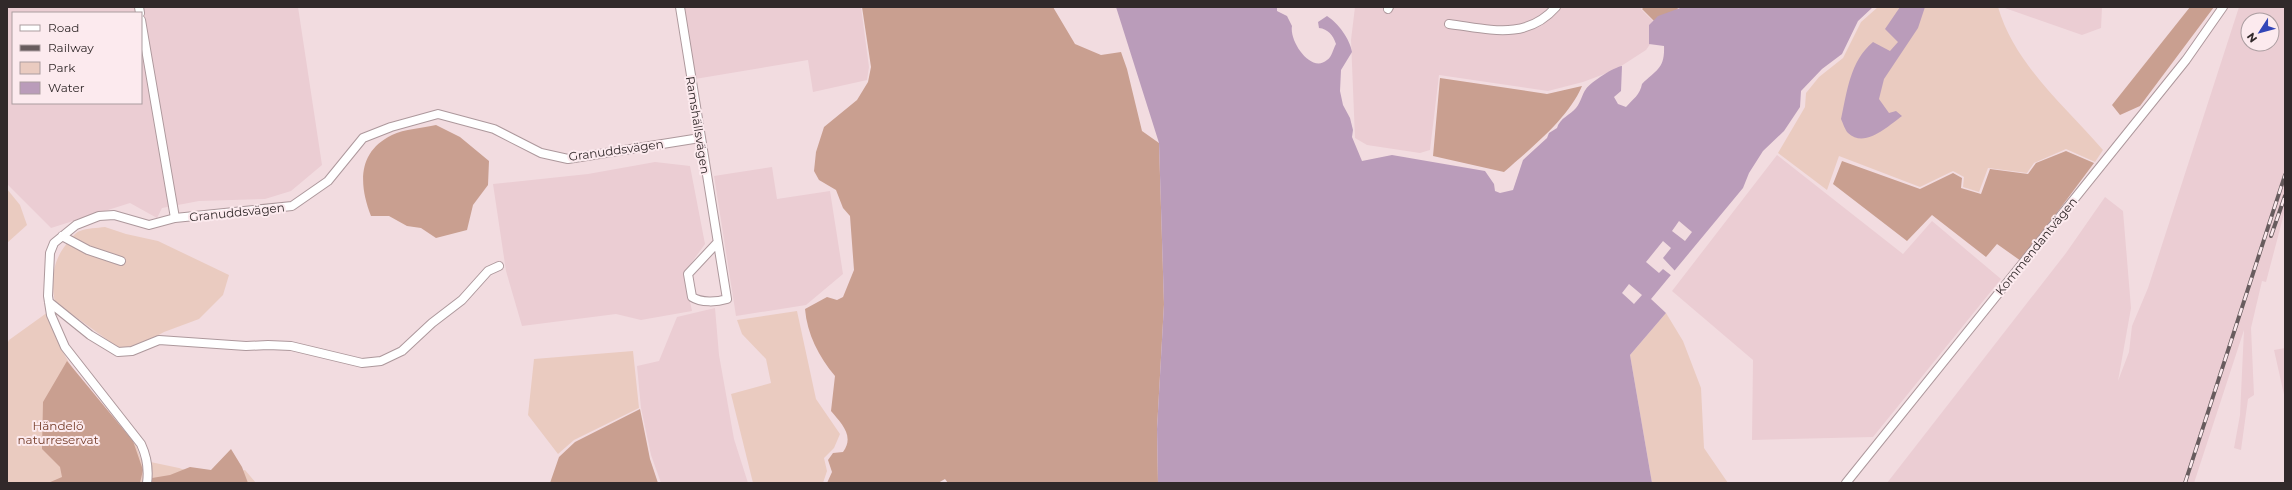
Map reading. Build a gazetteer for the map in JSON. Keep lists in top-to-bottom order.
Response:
{
  "streets": {
    "street": ["Ramshällsvägen", "Granuddsvägen", "Kommendantvägen"]
  },
  "crossings": [
    ["Ramshällsvägen", "Granuddsvägen"]
  ],
  "parks": ["Händelö naturreservat"],
  "legend": [
    "Road",
    "Railway",
    "Park",
    "Water"
  ],
  "north": "bottom left"
}
